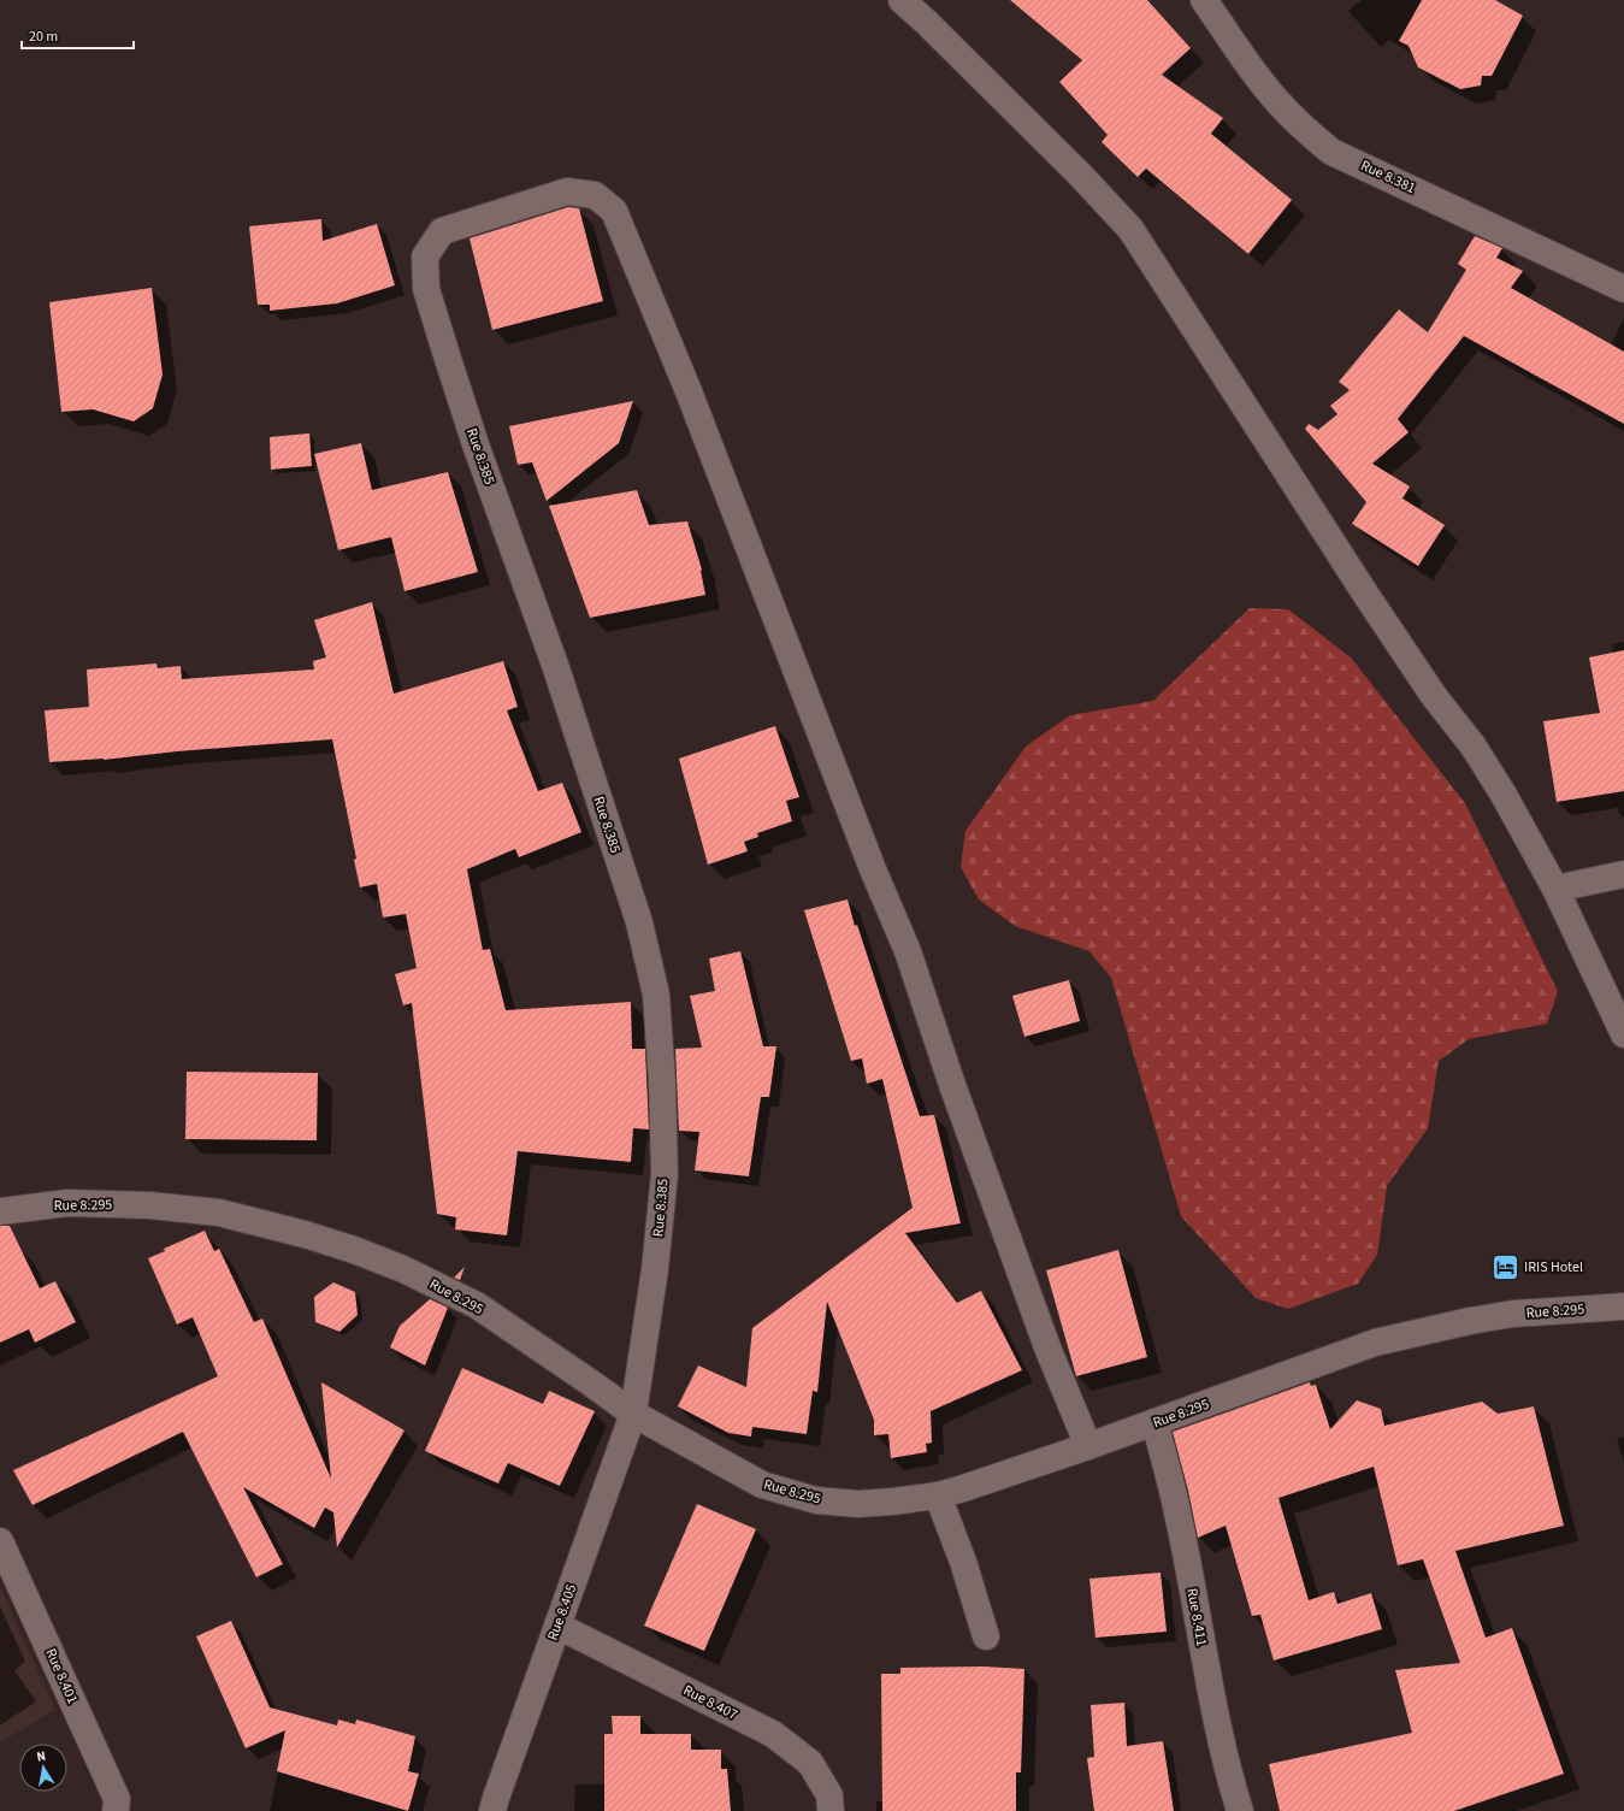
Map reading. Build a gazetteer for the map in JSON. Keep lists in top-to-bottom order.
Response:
{
  "streets": {
    "street": [
      "Rue 8.381",
      "Rue 8.385",
      "Rue 8.295",
      "Rue 8.405",
      "Rue 8.411",
      "Rue 8.401",
      "Rue 8.407"
    ]
  },
  "crossings": [
    ["Rue 8.385", "Rue 8.295"],
    ["Rue 8.385", "Rue 8.405"],
    ["Rue 8.295", "Rue 8.405"],
    ["Rue 8.295", "Rue 8.411"],
    ["Rue 8.405", "Rue 8.407"]
  ],
  "places": {
    "hotel": ["IRIS Hotel"]
  },
  "scale_bar": "20 m",
  "north": "top"
}
